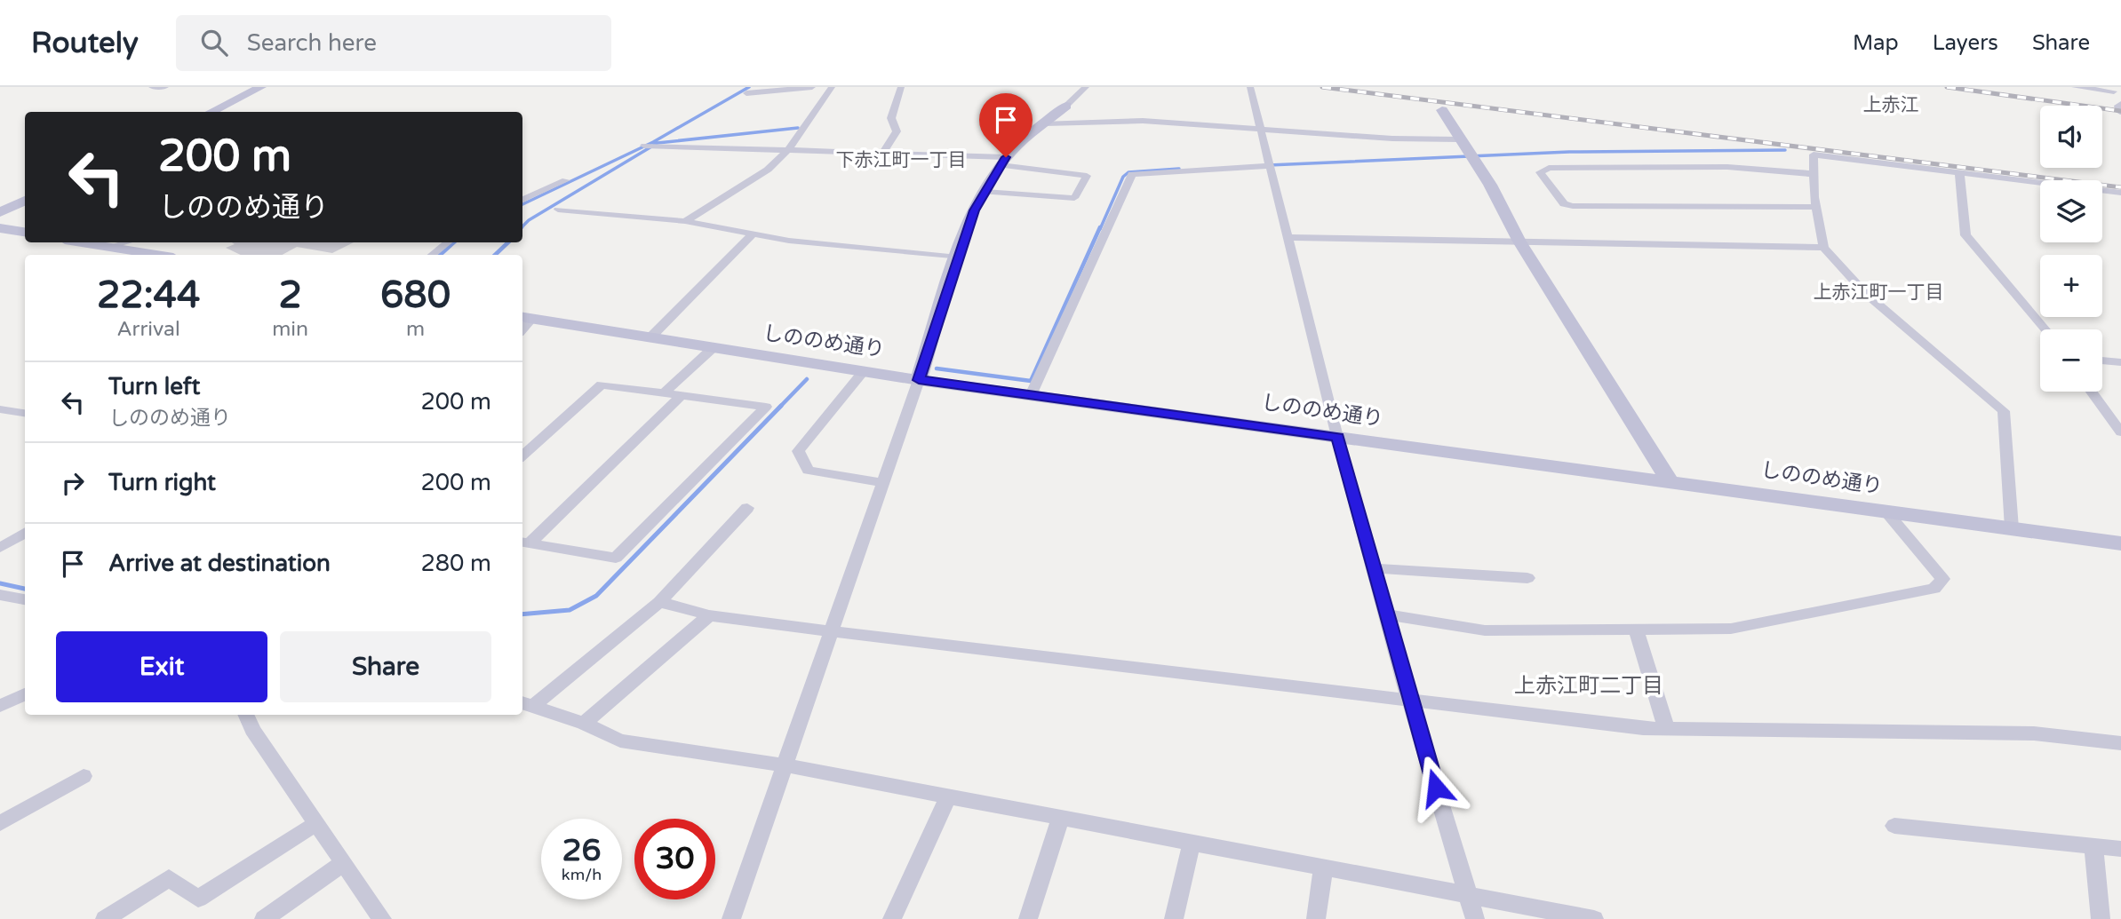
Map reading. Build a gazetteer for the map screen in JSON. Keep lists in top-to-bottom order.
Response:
{
  "streets": {
    "main road": ["しののめ通り"]
  },
  "districts": [
    "上赤江",
    "下赤江町一丁目",
    "上赤江町一丁目",
    "上赤江町二丁目"
  ],
  "page": {
    "header": "Routely",
    "search": "Search here",
    "nav": ["Map", "Layers", "Share"],
    "map_buttons": ["+", "−"],
    "turn": ["200 m", "しののめ通り"],
    "eta": [
      "22:44",
      "Arrival",
      "2",
      "min",
      "680",
      "m"
    ],
    "list": [
      {
        "name": "Turn left",
        "note": "しののめ通り",
        "value": "200 m"
      },
      {
        "name": "Turn right",
        "value": "200 m"
      },
      {
        "name": "Arrive at destination",
        "value": "280 m"
      }
    ],
    "buttons": ["Exit", "Share"],
    "speed": "26 km/h",
    "limit": "30"
  }
}
